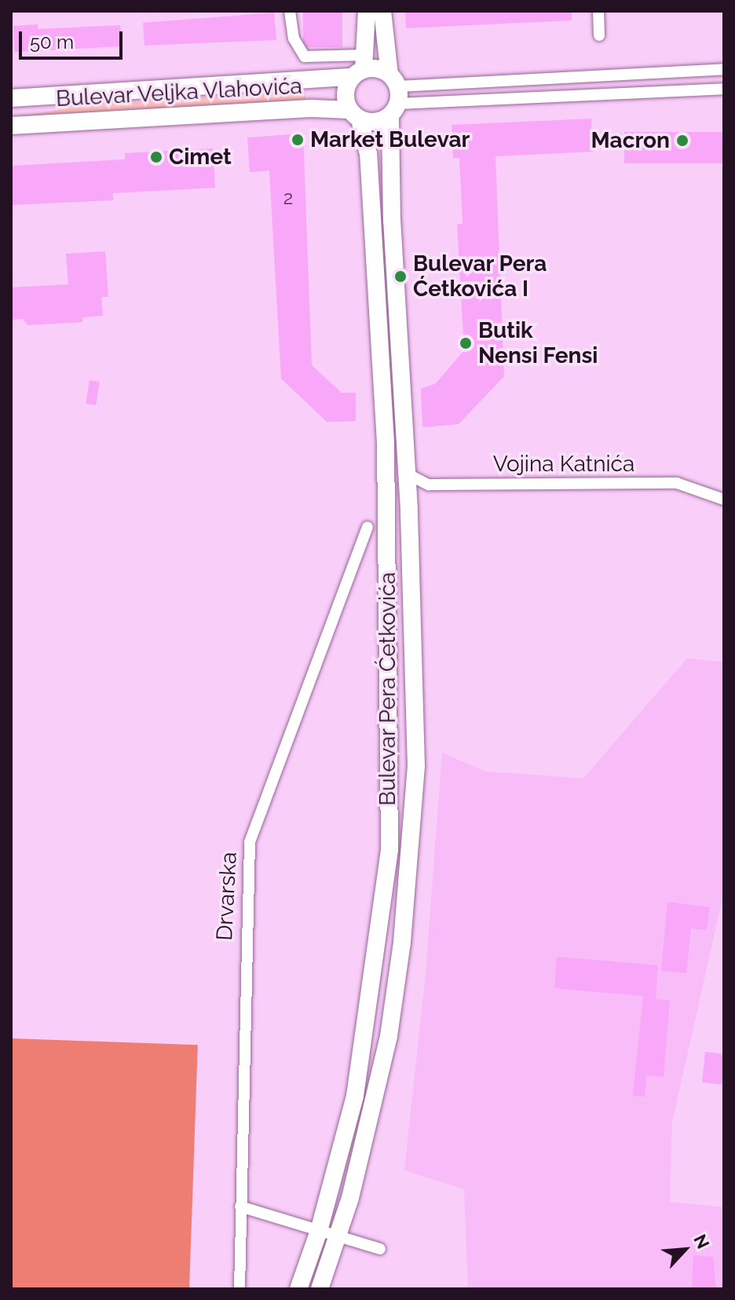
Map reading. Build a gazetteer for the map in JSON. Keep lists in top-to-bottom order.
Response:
{
  "streets": {
    "main road": ["Bulevar Veljka Vlahovića", "Bulevar Pera Ćetkovića"],
    "street": ["Vojina Katnića", "Drvarska"]
  },
  "crossings": [
    ["Bulevar Veljka Vlahovića", "Bulevar Pera Ćetkovića"],
    ["Vojina Katnića", "Bulevar Pera Ćetkovića"]
  ],
  "places": [
    "Market Bulevar",
    "Macron",
    "Cimet",
    "Bulevar Pera Ćetkovića I",
    "Butik Nensi Fensi"
  ],
  "house_numbers": ["2"],
  "scale_bar": "50 m",
  "north": "top right"
}
